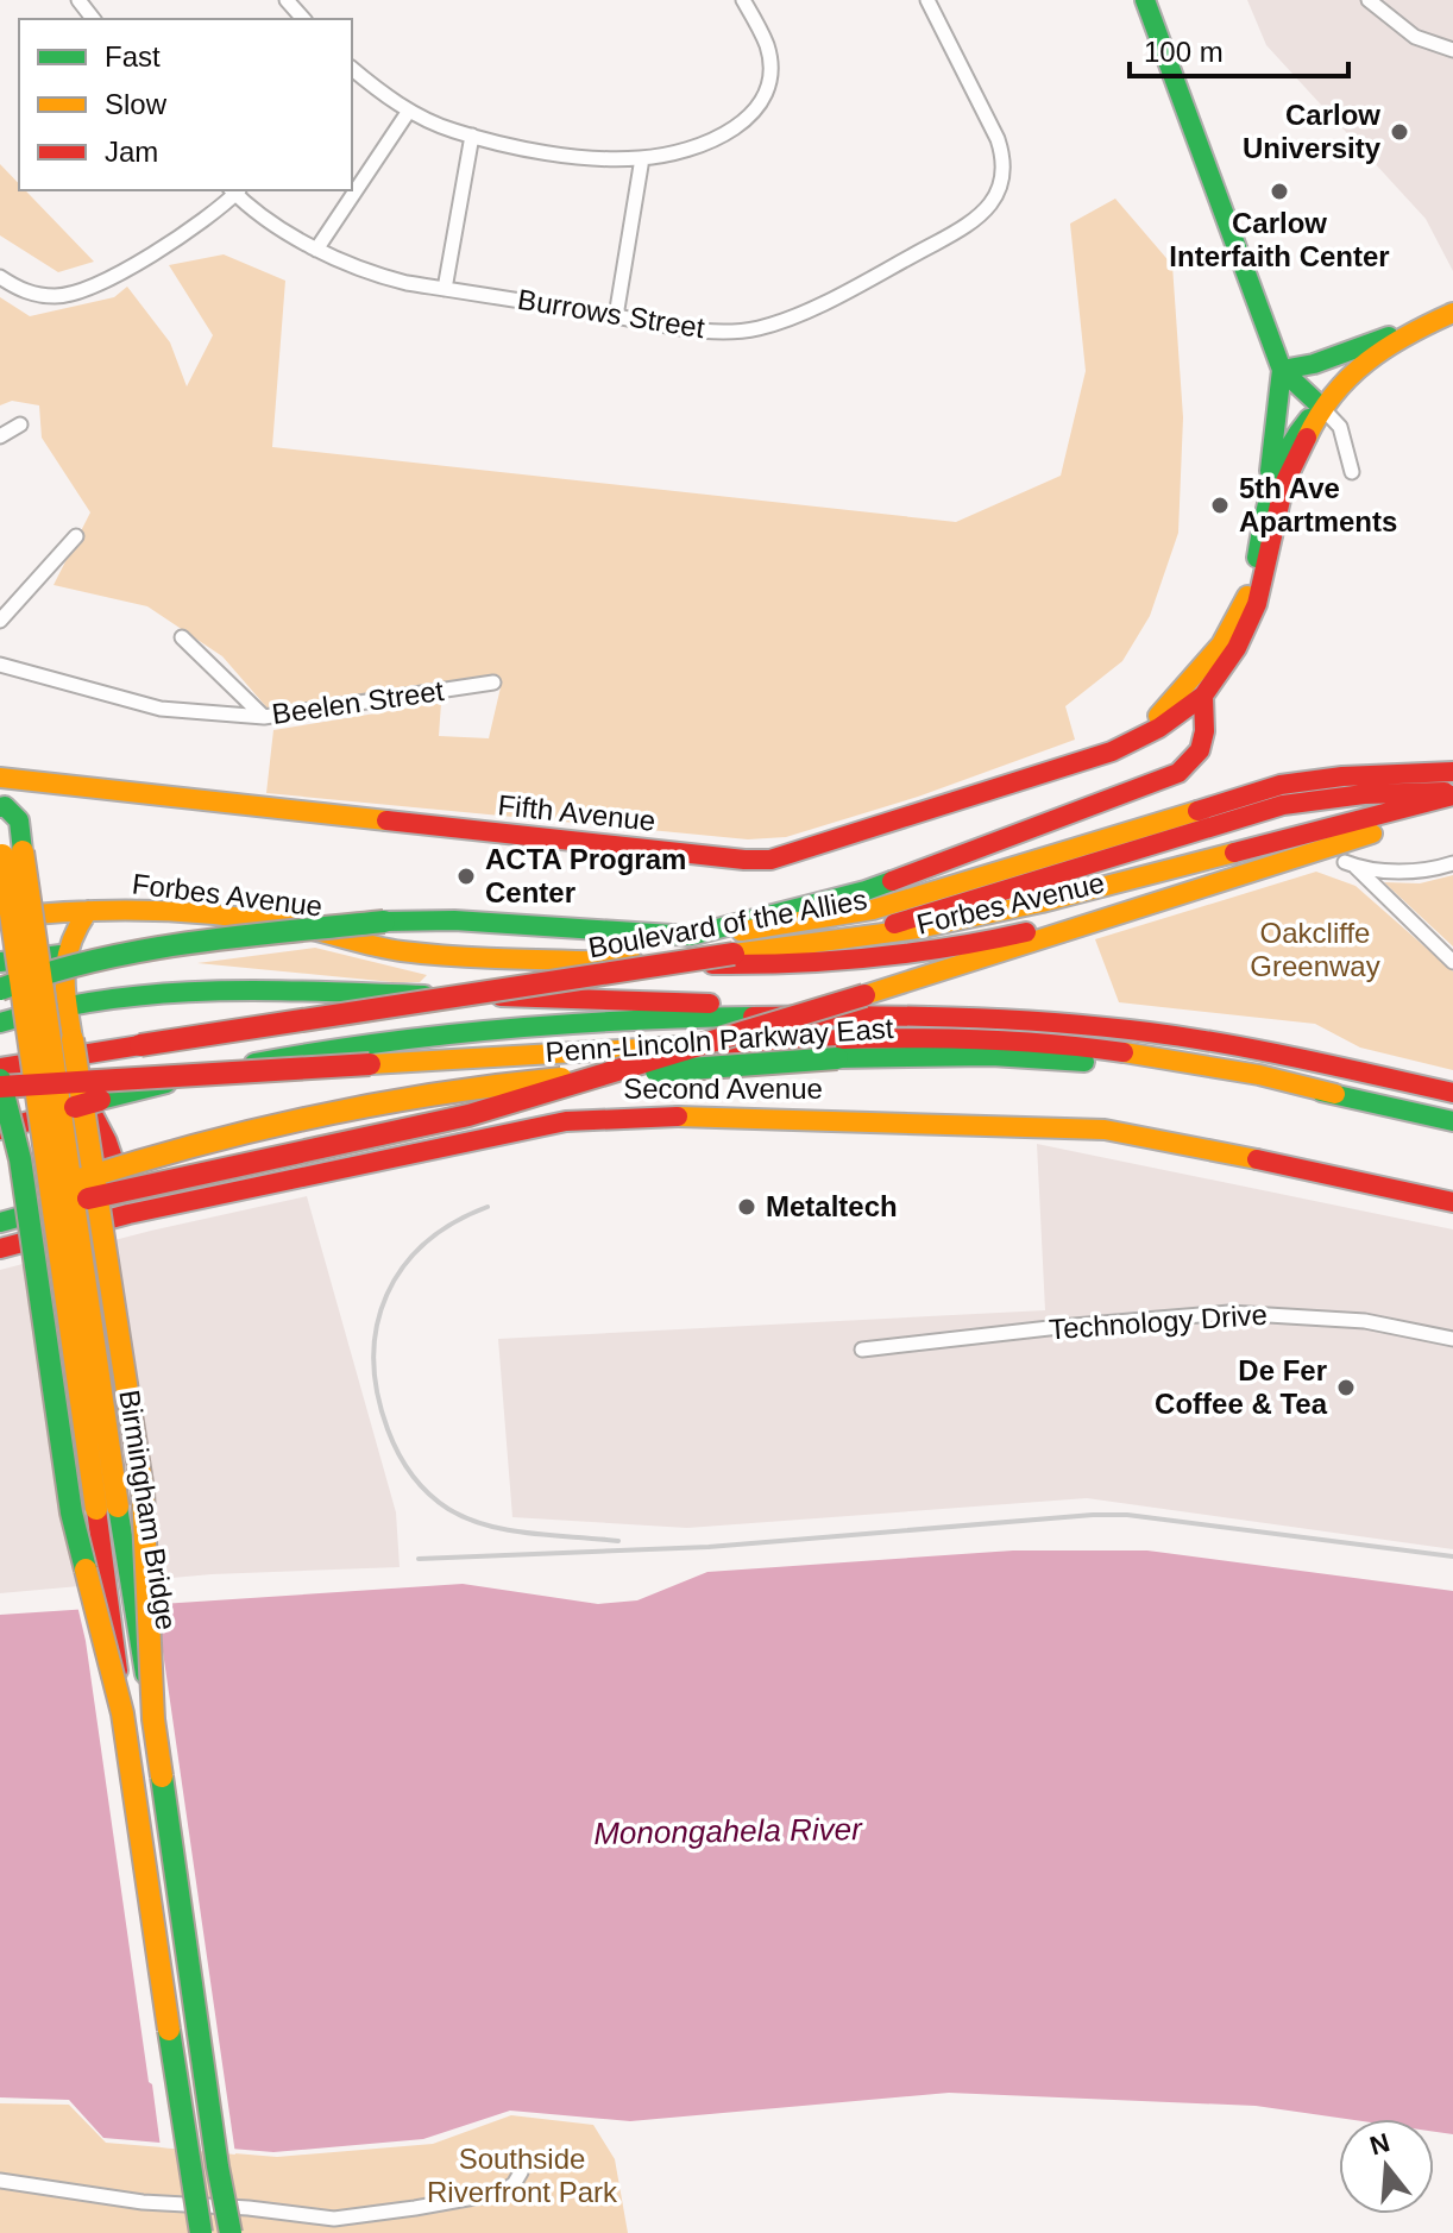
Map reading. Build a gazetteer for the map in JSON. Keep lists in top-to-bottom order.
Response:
{
  "streets": {
    "main road": [
      "Fifth Avenue",
      "Forbes Avenue",
      "Boulevard of the Allies",
      "Penn-Lincoln Parkway East",
      "Second Avenue",
      "Birmingham Bridge"
    ],
    "street": ["Burrows Street", "Beelen Street", "Technology Drive"]
  },
  "water": ["Monongahela River"],
  "parks": ["Oakcliffe Greenway", "Southside Riverfront Park"],
  "places": [
    "Carlow University",
    "Carlow Interfaith Center",
    "5th Ave Apartments",
    "ACTA Program Center",
    "Metaltech",
    "De Fer Coffee & Tea"
  ],
  "legend": ["Fast", "Slow", "Jam"],
  "scale_bar": "100 m",
  "north": "top"
}
